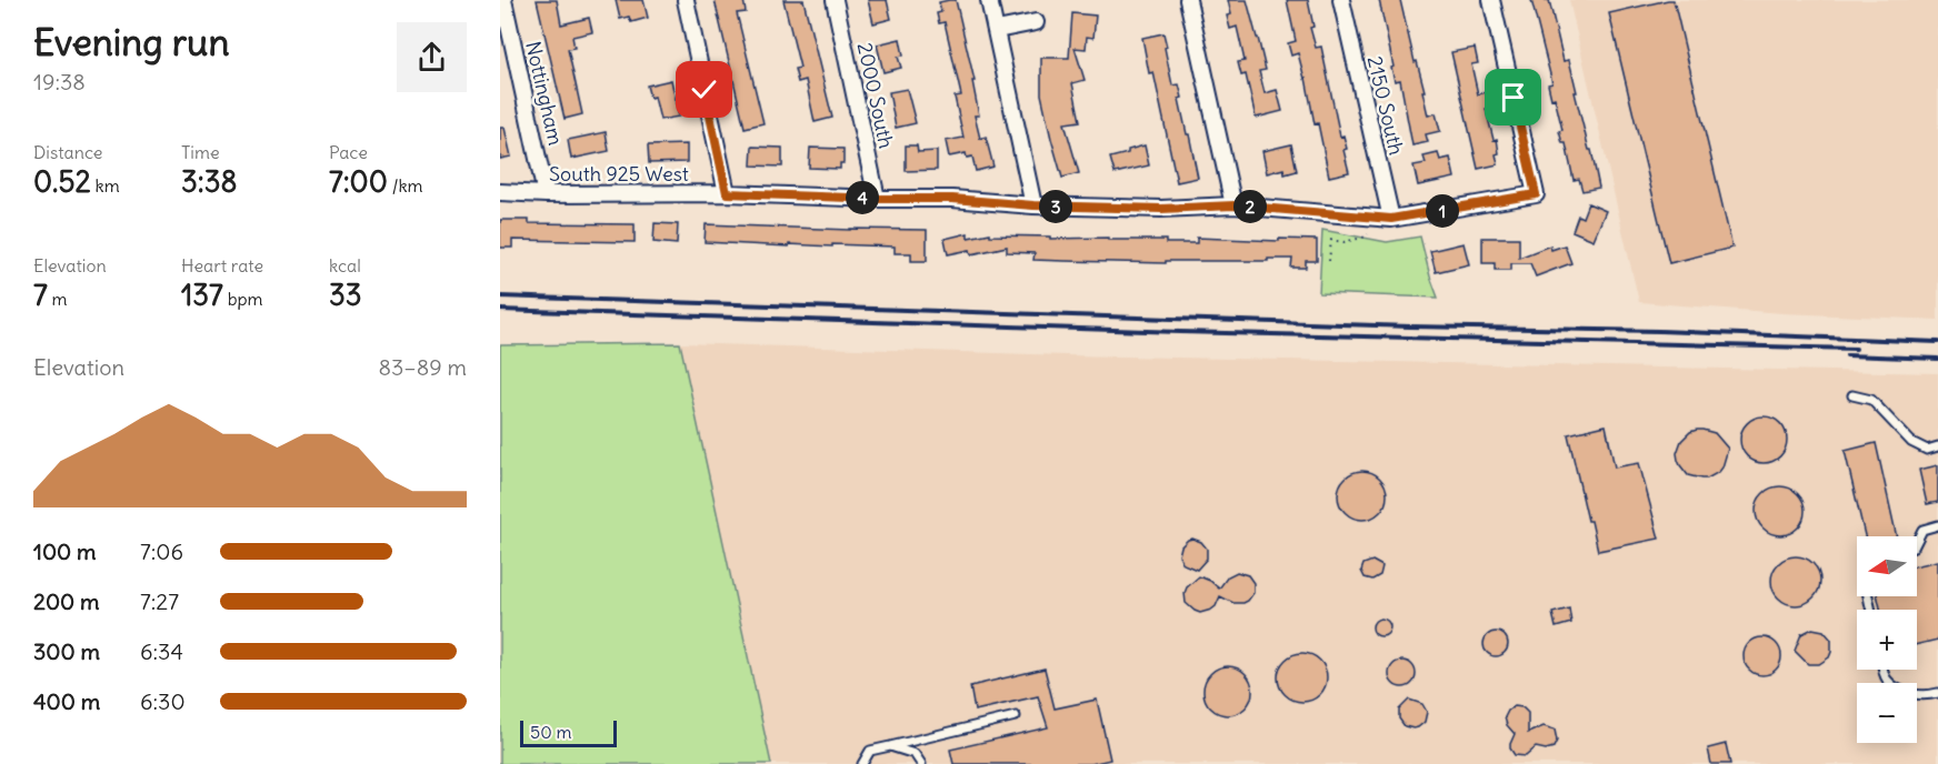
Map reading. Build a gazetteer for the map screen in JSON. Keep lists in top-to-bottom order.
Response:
{
  "streets": {
    "street": [
      "Nottingham",
      "2000 South",
      "2150 South",
      "South 925 West"
    ]
  },
  "crossings": [
    ["Nottingham", "South 925 West"],
    ["2000 South", "South 925 West"],
    ["2150 South", "South 925 West"]
  ],
  "scale_bar": "50 m",
  "north": "left",
  "page": {
    "heading": ["Evening run", "19:38"],
    "stats": [
      ["Distance", "0.52 km"],
      ["Time", "3:38"],
      ["Pace", "7:00 /km"],
      ["Elevation", "7 m"],
      ["Heart rate", "137 bpm"],
      ["kcal", "33"]
    ],
    "pins": [
      "4",
      "2",
      "3",
      "1"
    ],
    "chart": ["Elevation", "83–89 m"],
    "list": [
      {
        "name": "100 m",
        "note": "7:06"
      },
      {
        "name": "200 m",
        "note": "7:27"
      },
      {
        "name": "300 m",
        "note": "6:34"
      },
      {
        "name": "400 m",
        "note": "6:30"
      }
    ],
    "map_buttons": ["+", "−"],
    "scale": "50 m"
  }
}
